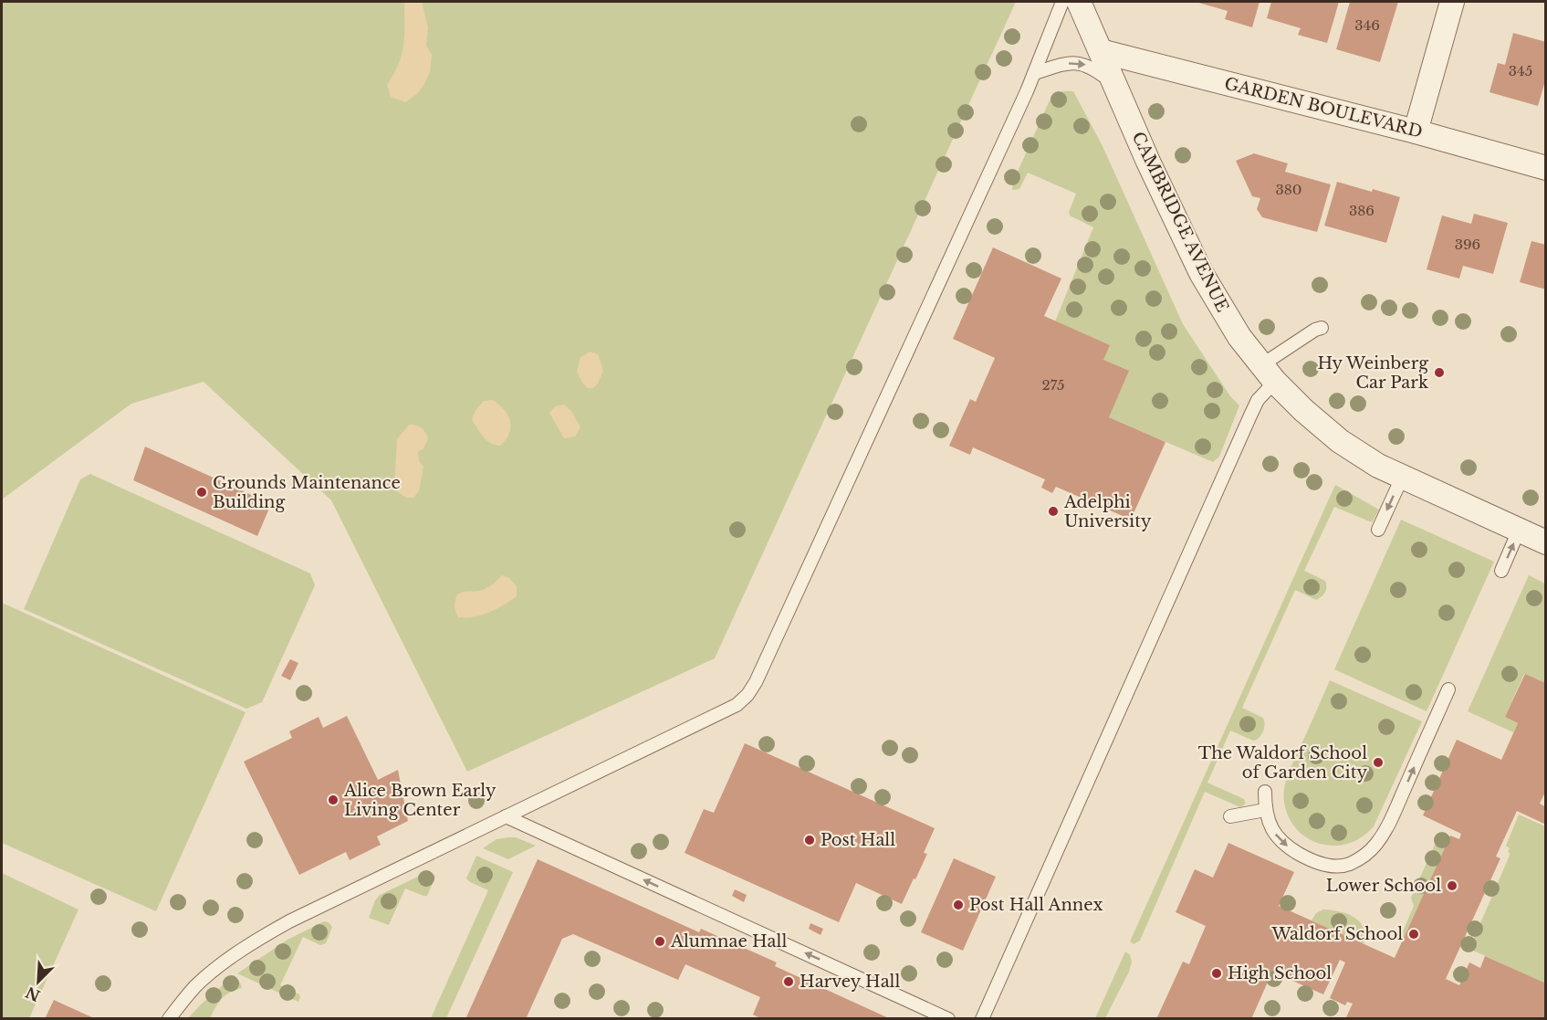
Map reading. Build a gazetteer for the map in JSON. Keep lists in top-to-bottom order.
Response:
{
  "streets": {
    "street": ["GARDEN BOULEVARD", "CAMBRIDGE AVENUE"]
  },
  "crossings": [
    ["GARDEN BOULEVARD", "CAMBRIDGE AVENUE"]
  ],
  "places": [
    "Hy Weinberg Car Park",
    "Grounds Maintenance Building",
    "Adelphi University",
    "The Waldorf School of Garden City",
    "Alice Brown Early Living Center",
    "Post Hall",
    "Lower School",
    "Post Hall Annex",
    "Waldorf School",
    "Alumnae Hall",
    "High School",
    "Harvey Hall"
  ],
  "house_numbers": [
    "346",
    "345",
    "380",
    "386",
    "396",
    "275"
  ],
  "north": "bottom left"
}
